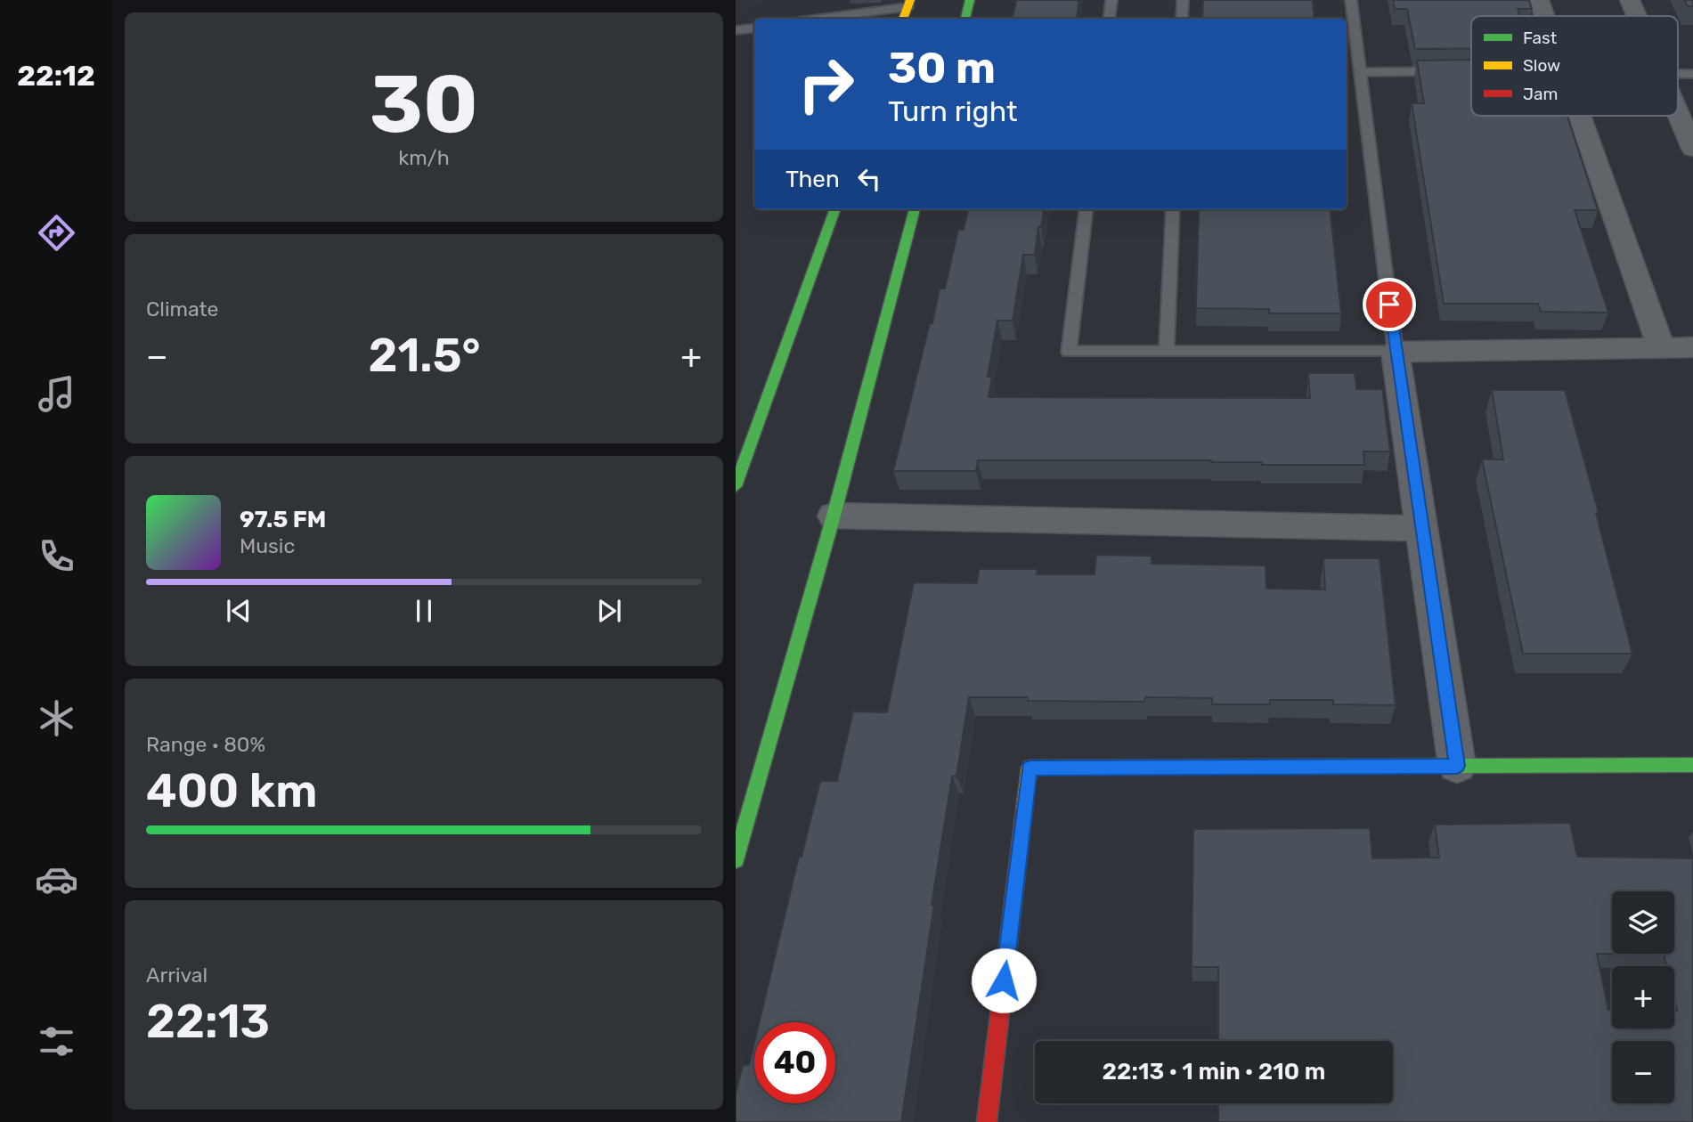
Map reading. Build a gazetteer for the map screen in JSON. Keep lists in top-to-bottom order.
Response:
{
  "legend": ["Fast", "Slow", "Jam"],
  "page": {
    "tabs": "22:12",
    "tile": [
      ["30", "km/h"],
      "Climate",
      ["Range · 80%", "400 km"],
      ["Arrival", "22:13"]
    ],
    "turn": ["30 m", "Turn right"],
    "then": "Then",
    "heat": ["−", "21.5°", "+"],
    "song": ["97.5 FM", "Music"],
    "map_buttons": ["+", "−"],
    "limit": "40",
    "trip": "22:13 · 1 min · 210 m"
  }
}
